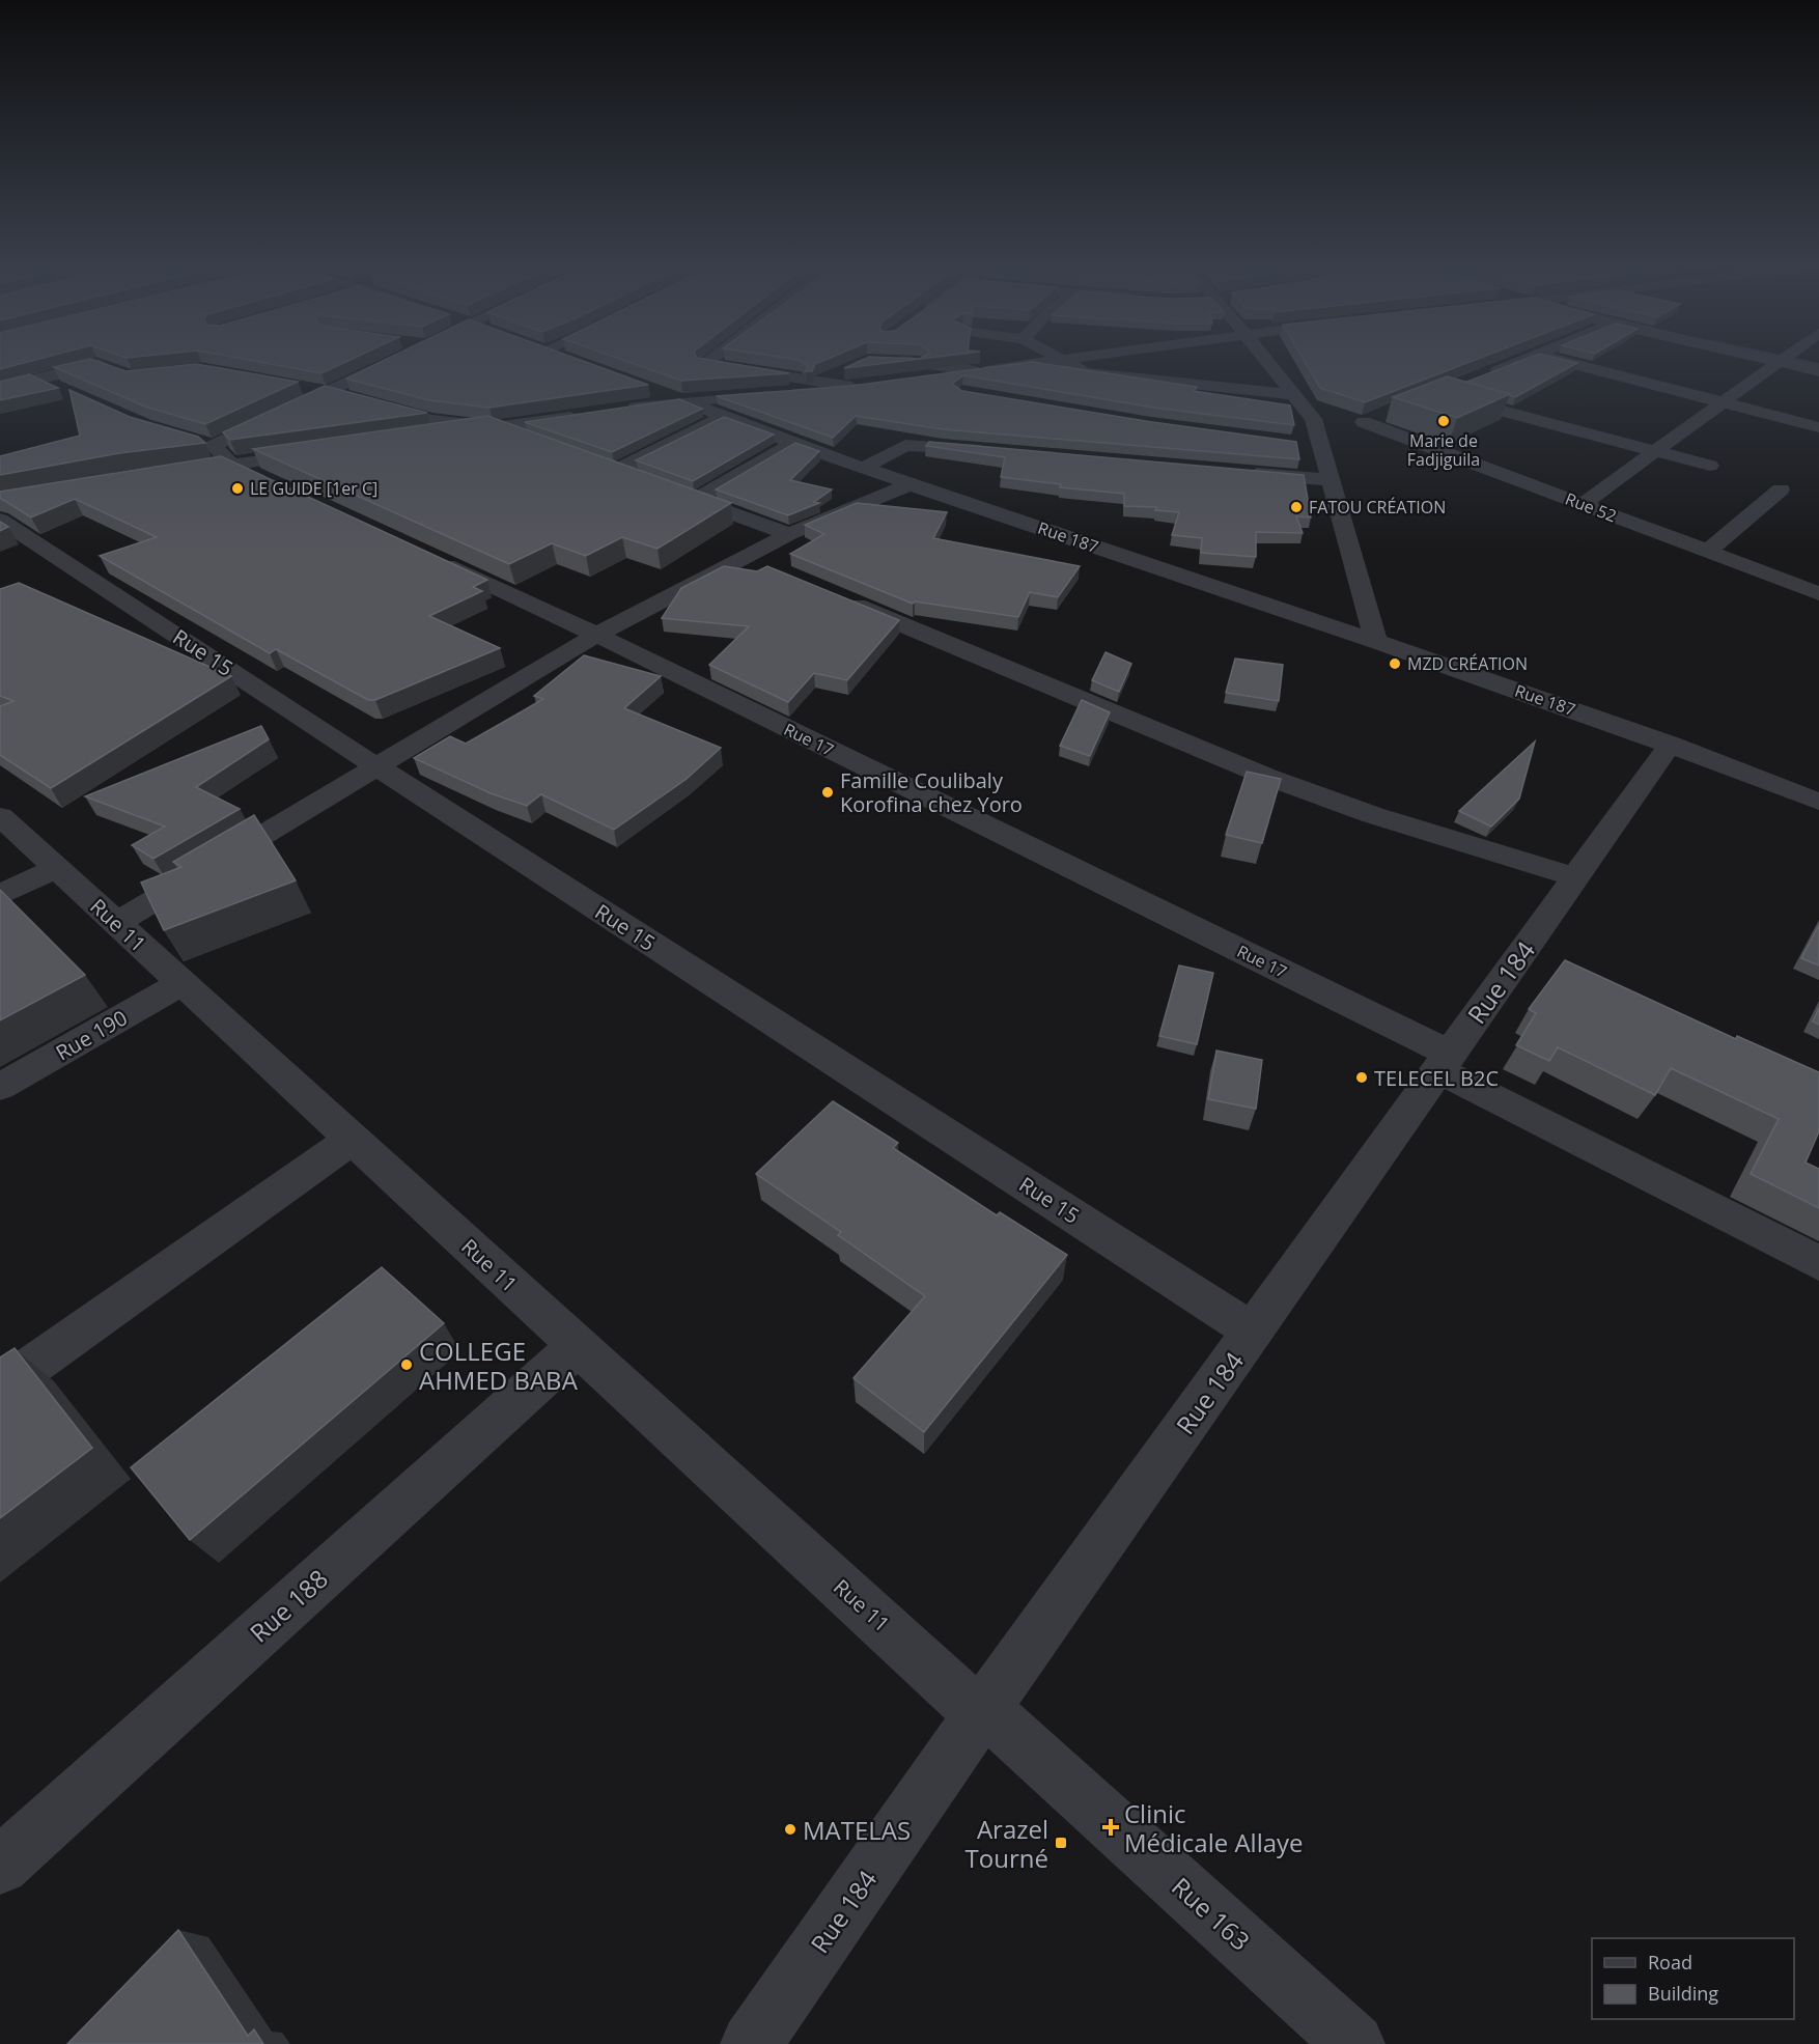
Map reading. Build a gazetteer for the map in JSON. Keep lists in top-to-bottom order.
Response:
{
  "streets": {
    "street": [
      "Rue 52",
      "Rue 187",
      "Rue 15",
      "Rue 17",
      "Rue 11",
      "Rue 184",
      "Rue 190",
      "Rue 188",
      "Rue 163"
    ]
  },
  "crossings": [
    ["Rue 187", "Rue 184"],
    ["Rue 15", "Rue 184"],
    ["Rue 17", "Rue 184"],
    ["Rue 11", "Rue 184"],
    ["Rue 11", "Rue 190"],
    ["Rue 11", "Rue 188"],
    ["Rue 11", "Rue 163"],
    ["Rue 184", "Rue 163"]
  ],
  "places": {
    "other": [
      "Marie de Fadjiguila",
      "LE GUIDE [1er C]",
      "FATOU CRÉATION",
      "MZD CRÉATION",
      "Famille Coulibaly Korofina chez Yoro",
      "TELECEL B2C",
      "COLLEGE AHMED BABA",
      "MATELAS"
    ],
    "health": ["Clinic Médicale Allaye"],
    "transit": ["Arazel Tourné"]
  },
  "legend": ["Road", "Building"]
}
